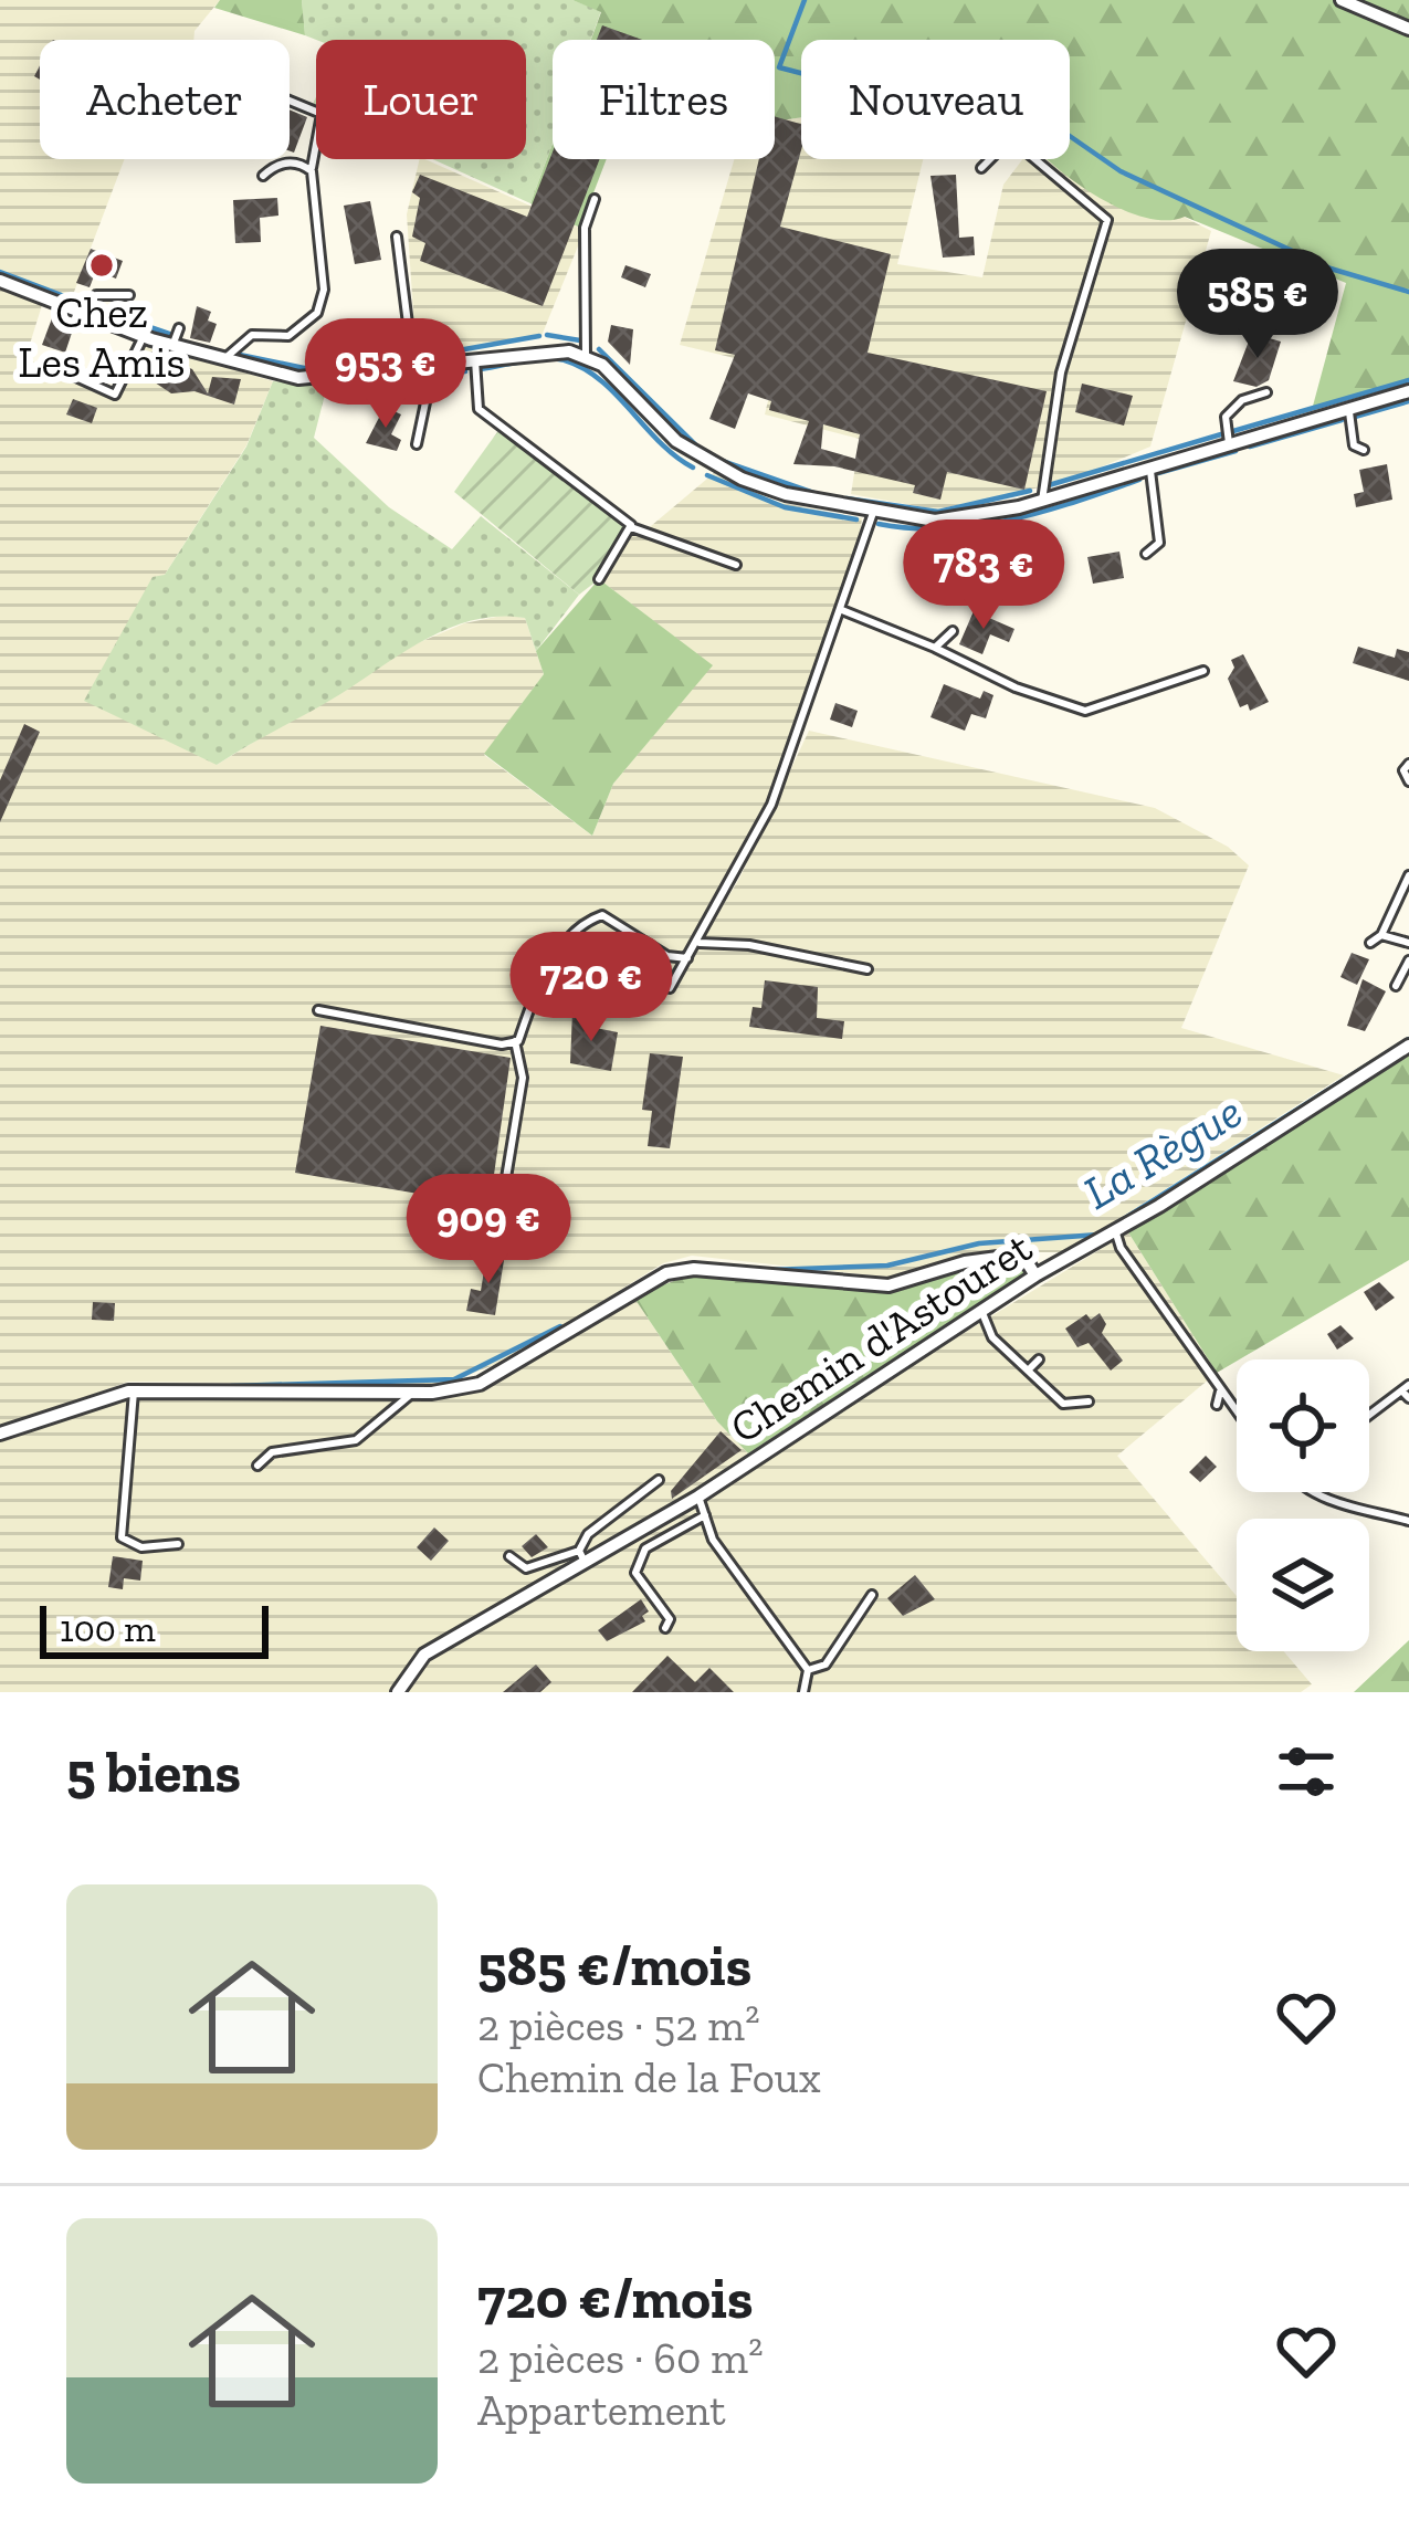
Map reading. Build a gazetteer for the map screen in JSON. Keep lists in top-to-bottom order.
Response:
{
  "streets": {
    "street": ["Chemin d'Astouret"]
  },
  "water": ["La Règue"],
  "places": ["Chez Les Amis"],
  "scale_bar": "100 m",
  "page": {
    "chip": [
      "Acheter",
      "Louer",
      "Filtres",
      "Nouveau"
    ],
    "price": [
      "585 €",
      "953 €",
      "783 €",
      "720 €",
      "909 €"
    ],
    "scale": "100 m",
    "heading": "5 biens",
    "list": [
      {
        "name": "585 €/mois",
        "note": "2 pièces · 52 m² · Chemin de la Foux"
      },
      {
        "name": "720 €/mois",
        "note": "2 pièces · 60 m² · Appartement"
      }
    ]
  }
}
